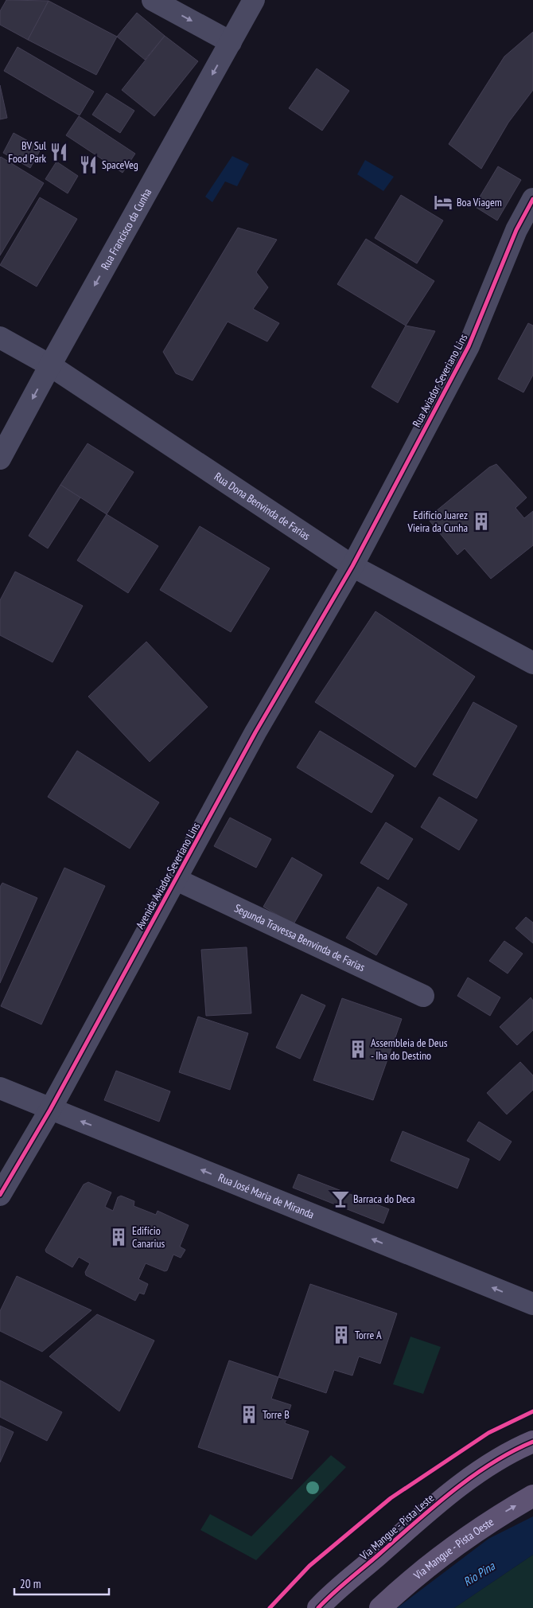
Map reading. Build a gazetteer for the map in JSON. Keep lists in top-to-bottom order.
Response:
{
  "streets": {
    "main road": ["Via Mangue - Pista Leste", "Via Mangue - Pista Oeste"],
    "street": [
      "Rua Francisco da Cunha",
      "Rua Aviador Severiano Lins",
      "Rua Dona Benvinda de Farias",
      "Avenida Aviador Severiano Lins",
      "Segunda Travessa Benvinda de Farias",
      "Rua José Maria de Miranda"
    ]
  },
  "crossings": [
    ["Rua Francisco da Cunha", "Rua Dona Benvinda de Farias"],
    ["Rua Aviador Severiano Lins", "Rua Dona Benvinda de Farias"],
    ["Rua Aviador Severiano Lins", "Avenida Aviador Severiano Lins"],
    ["Rua Dona Benvinda de Farias", "Avenida Aviador Severiano Lins"],
    ["Avenida Aviador Severiano Lins", "Segunda Travessa Benvinda de Farias"],
    ["Avenida Aviador Severiano Lins", "Rua José Maria de Miranda"]
  ],
  "one_way": ["Rua Francisco da Cunha", "Rua José Maria de Miranda", "Via Mangue - Pista Oeste"],
  "water": ["Rio Pina"],
  "places": {
    "restaurant": ["BV Sul Food Park", "SpaceVeg"],
    "hotel": ["Boa Viagem"],
    "building": [
      "Edifício Juarez Vieira da Cunha",
      "Assembleia de Deus - Iha do Destino",
      "Edifício Canarius",
      "Torre A",
      "Torre B"
    ],
    "bar": ["Barraca do Deca"]
  },
  "scale_bar": "20 m"
}
